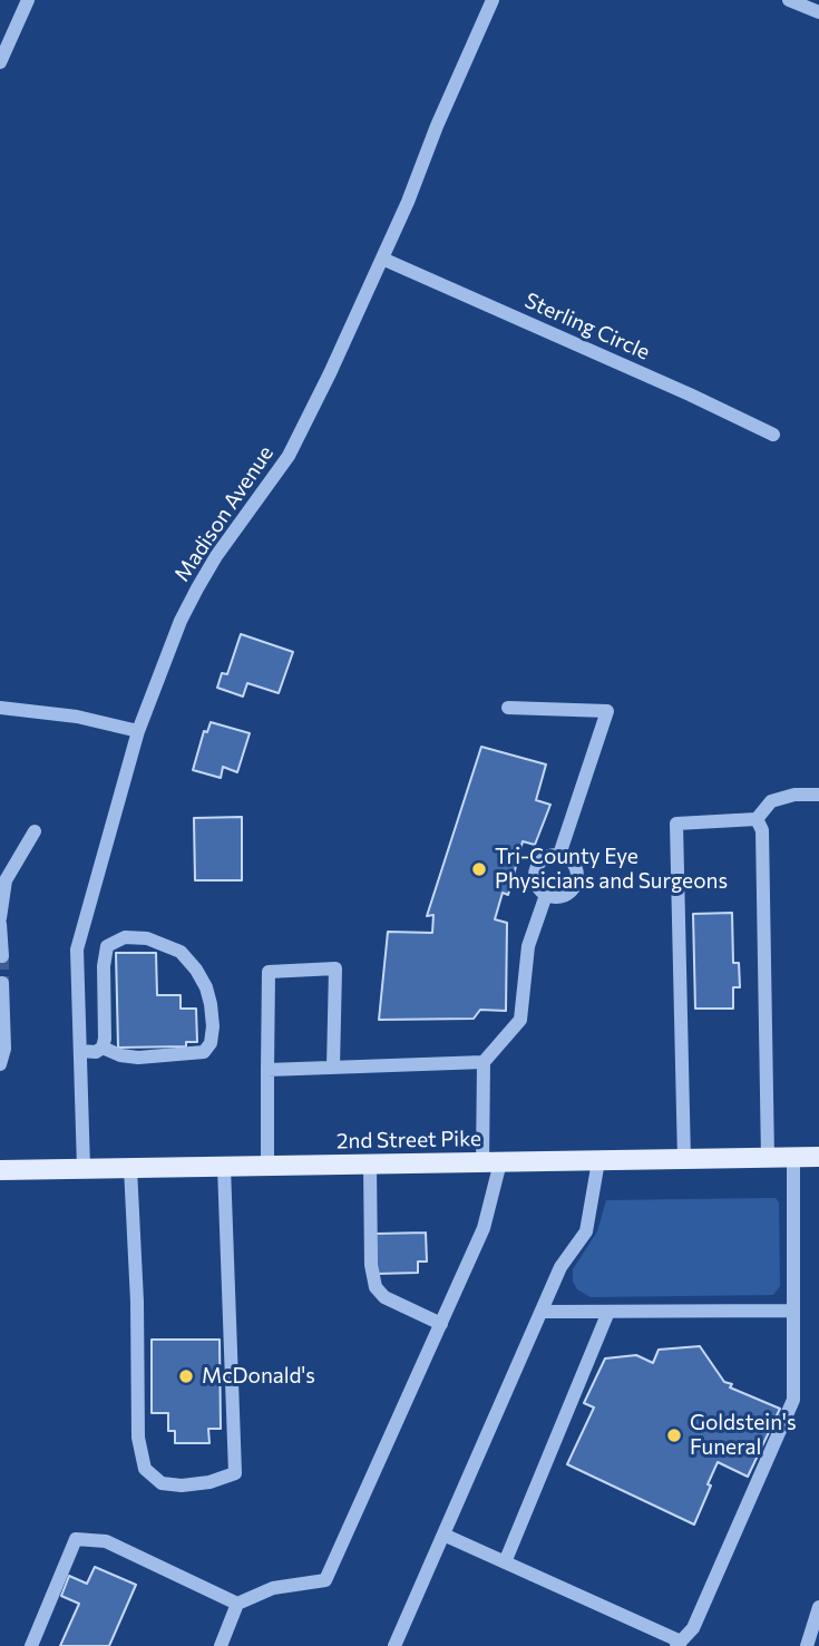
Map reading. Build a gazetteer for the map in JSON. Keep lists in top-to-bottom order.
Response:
{
  "streets": {
    "main road": ["2nd Street Pike"],
    "street": ["Sterling Circle", "Madison Avenue"]
  },
  "crossings": [
    ["Sterling Circle", "Madison Avenue"],
    ["Madison Avenue", "2nd Street Pike"]
  ],
  "places": ["Tri-County Eye Physicians and Surgeons", "McDonald's", "Goldstein's Funeral"]
}
